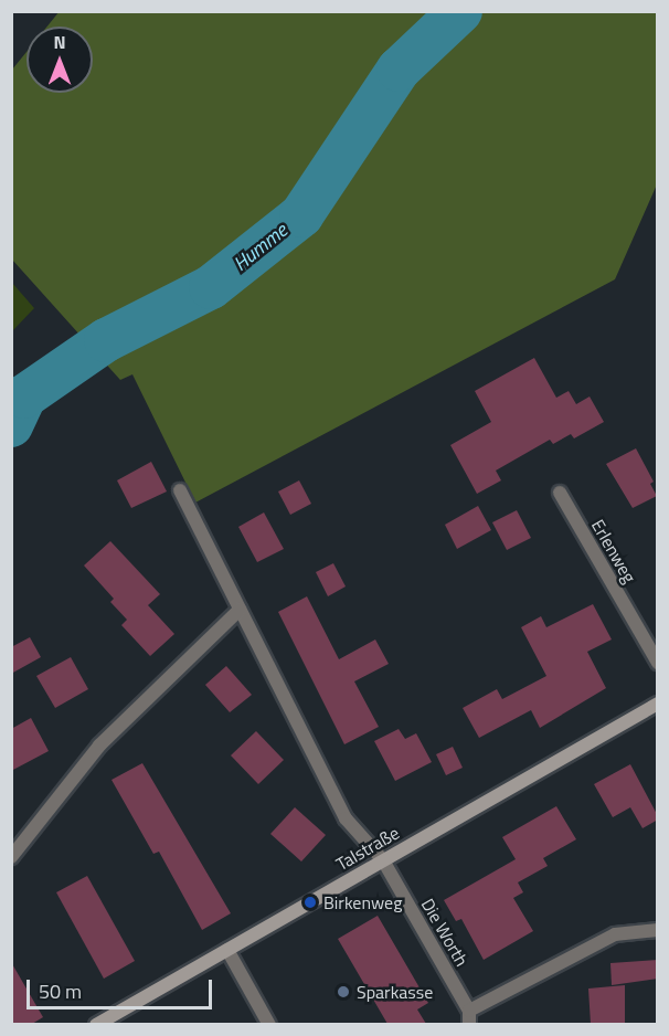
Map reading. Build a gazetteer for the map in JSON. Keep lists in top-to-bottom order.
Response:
{
  "streets": {
    "street": ["Erlenweg", "Talstraße", "Die Worth"]
  },
  "crossings": [
    ["Talstraße", "Die Worth"]
  ],
  "water": ["Humme"],
  "places": ["Birkenweg", "Sparkasse"],
  "scale_bar": "50 m",
  "north": "top"
}
